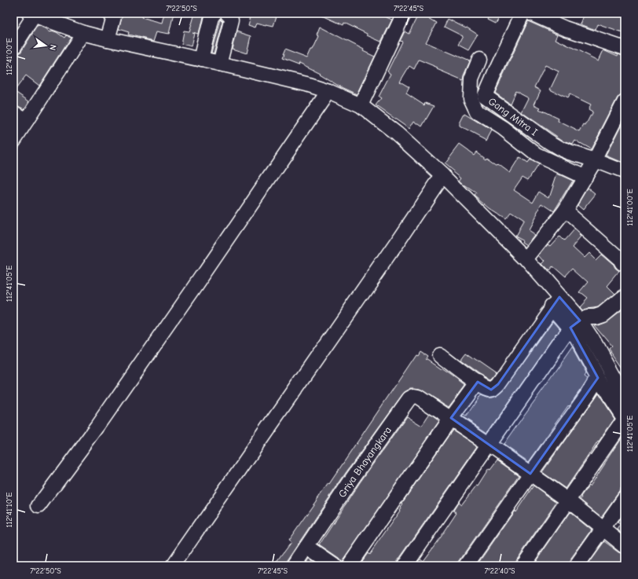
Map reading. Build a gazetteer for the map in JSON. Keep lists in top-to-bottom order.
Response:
{
  "streets": {
    "street": ["Gang Mitra I", "Griya Bhayangkara"]
  },
  "north": "right",
  "coordinates": [
    "7°22'50\"S",
    "7°22'45\"S",
    "112°41'00\"E",
    "112°41'05\"E",
    "112°41'10\"E",
    "7°22'40\"S"
  ]
}
